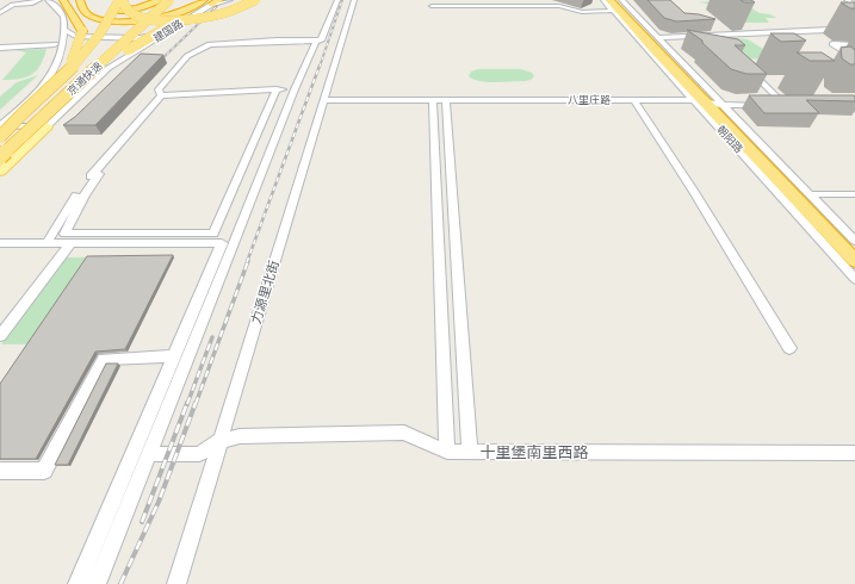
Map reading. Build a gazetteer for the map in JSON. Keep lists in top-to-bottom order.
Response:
{
  "streets": {
    "highway": ["京通快速", "朝阳路"],
    "street": [
      "建国路",
      "八里庄路",
      "力源里北街",
      "十里堡南里西路"
    ]
  },
  "crossings": [
    ["建国路", "京通快速"],
    ["八里庄路", "朝阳路"],
    ["八里庄路", "力源里北街"],
    ["力源里北街", "十里堡南里西路"]
  ]
}
